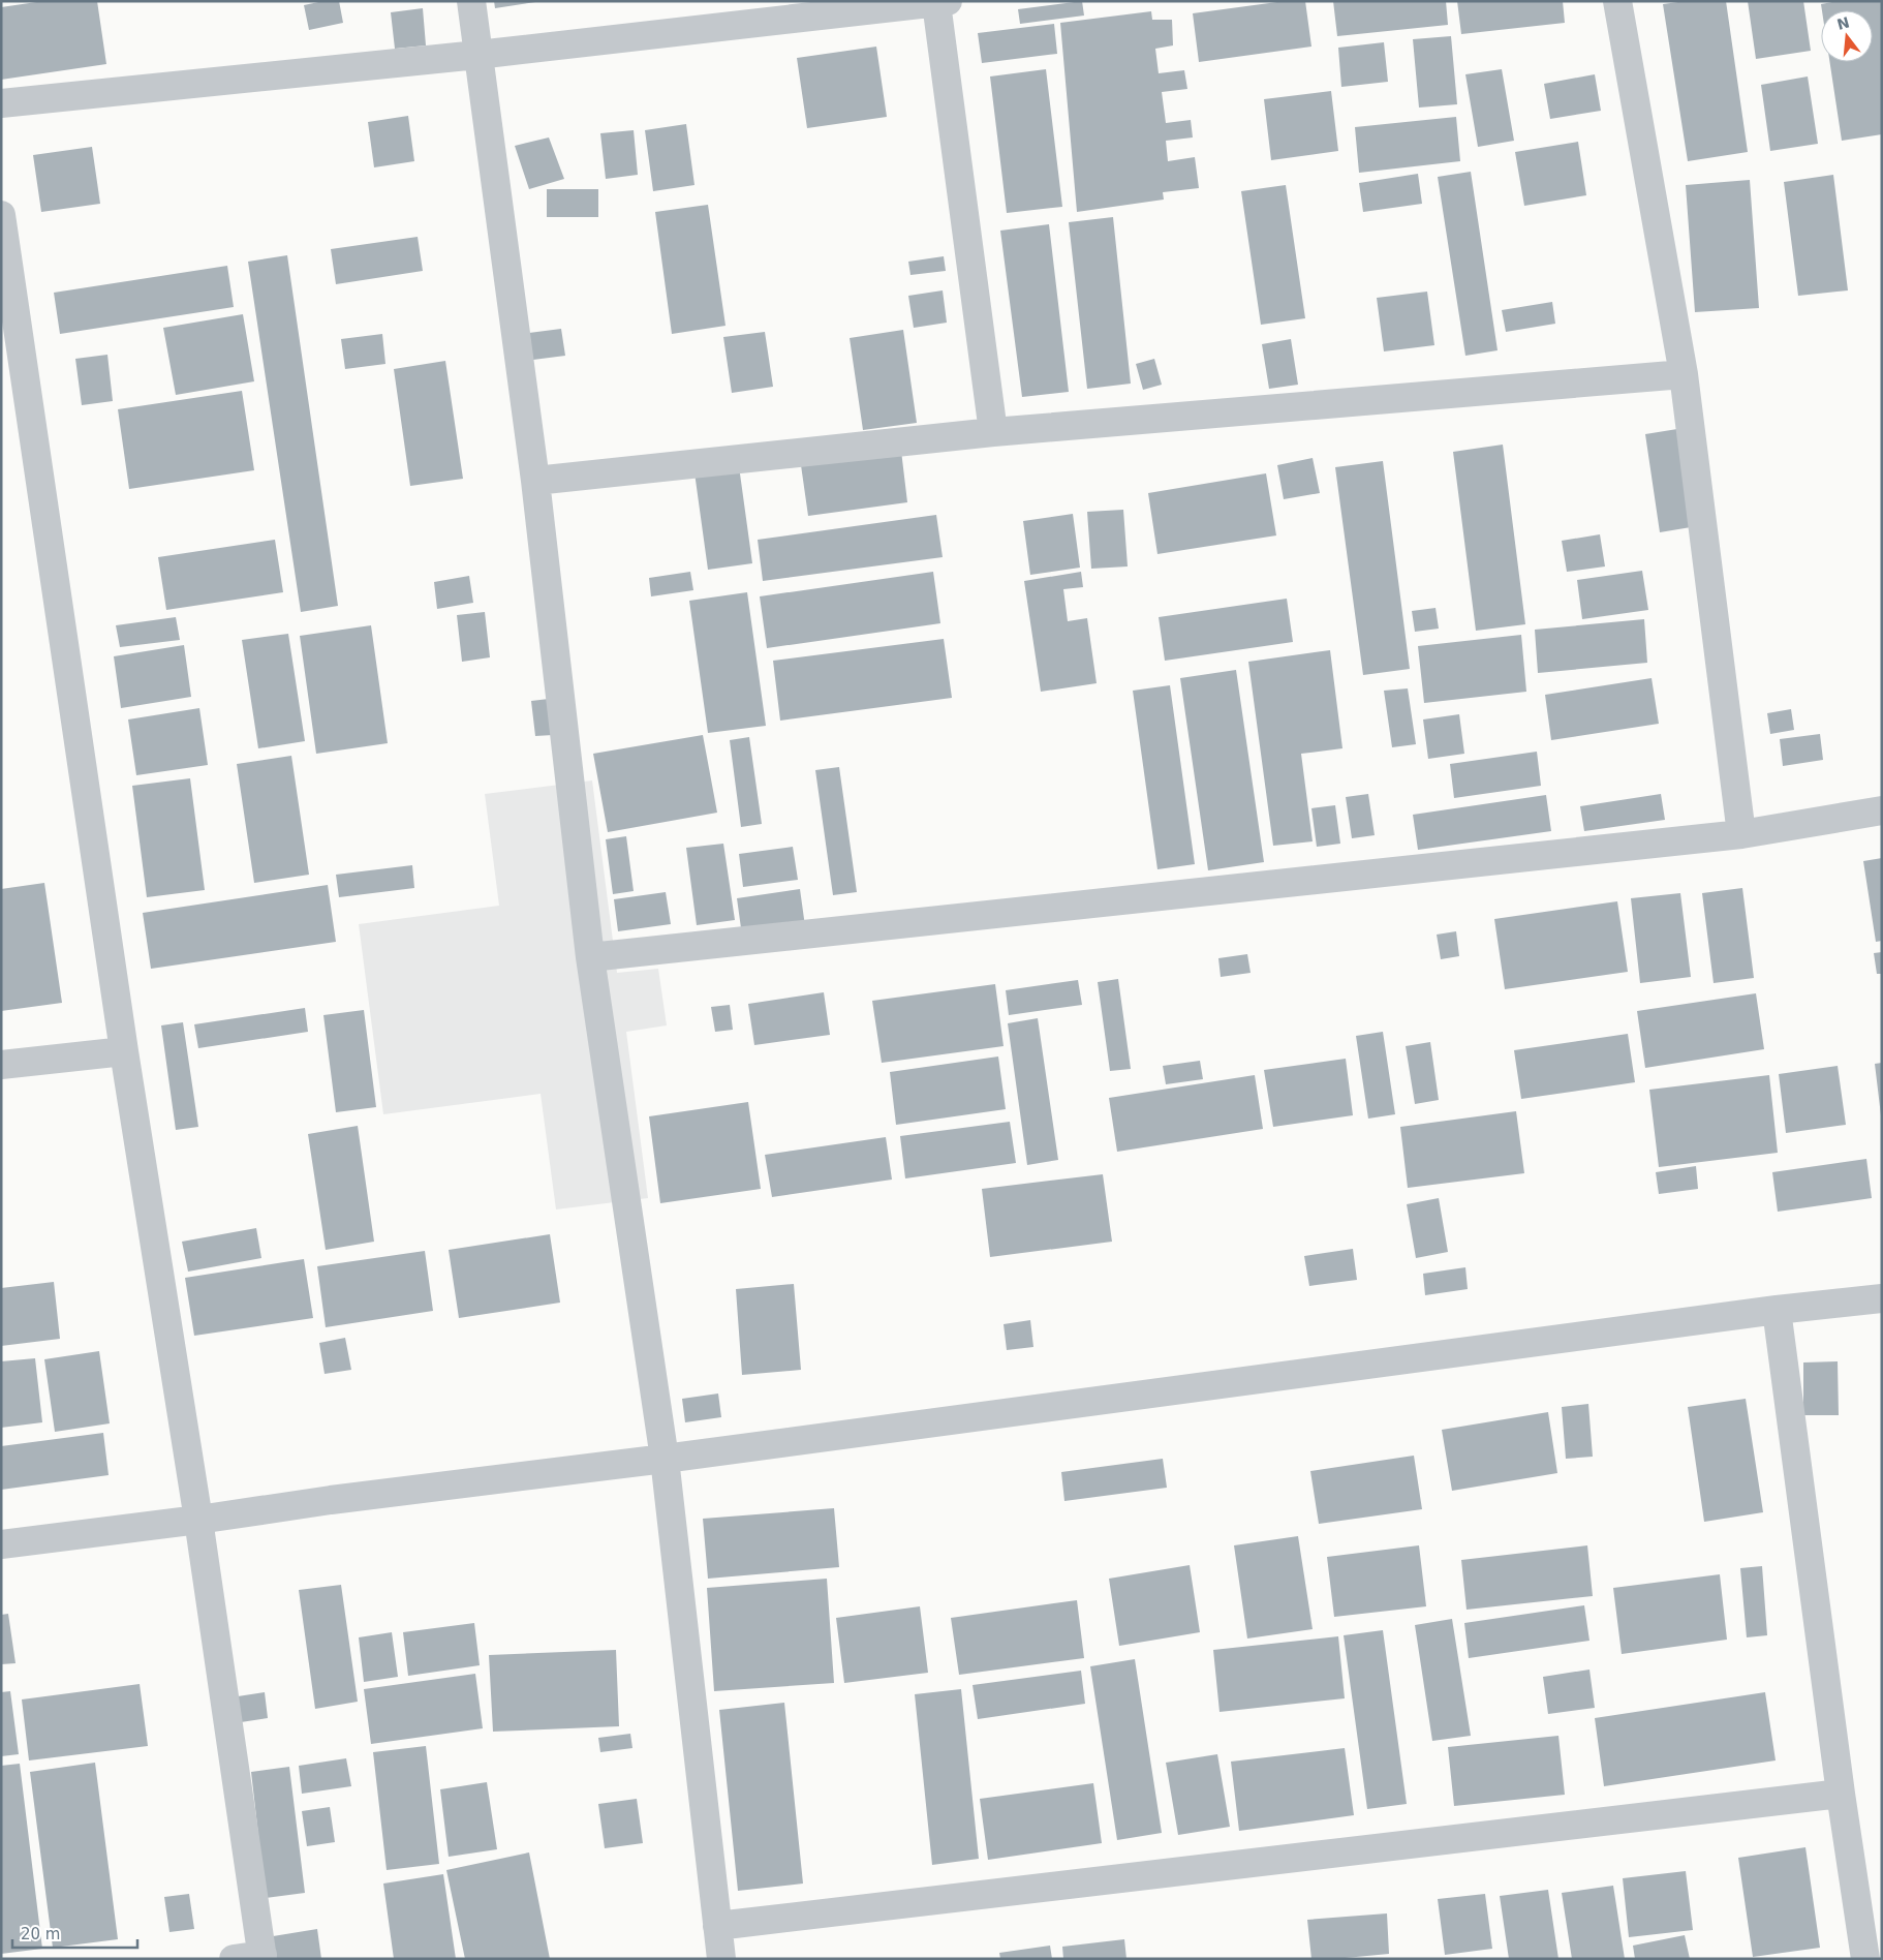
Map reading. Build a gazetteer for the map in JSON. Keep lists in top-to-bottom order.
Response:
{
  "scale_bar": "20 m",
  "north": "top"
}
